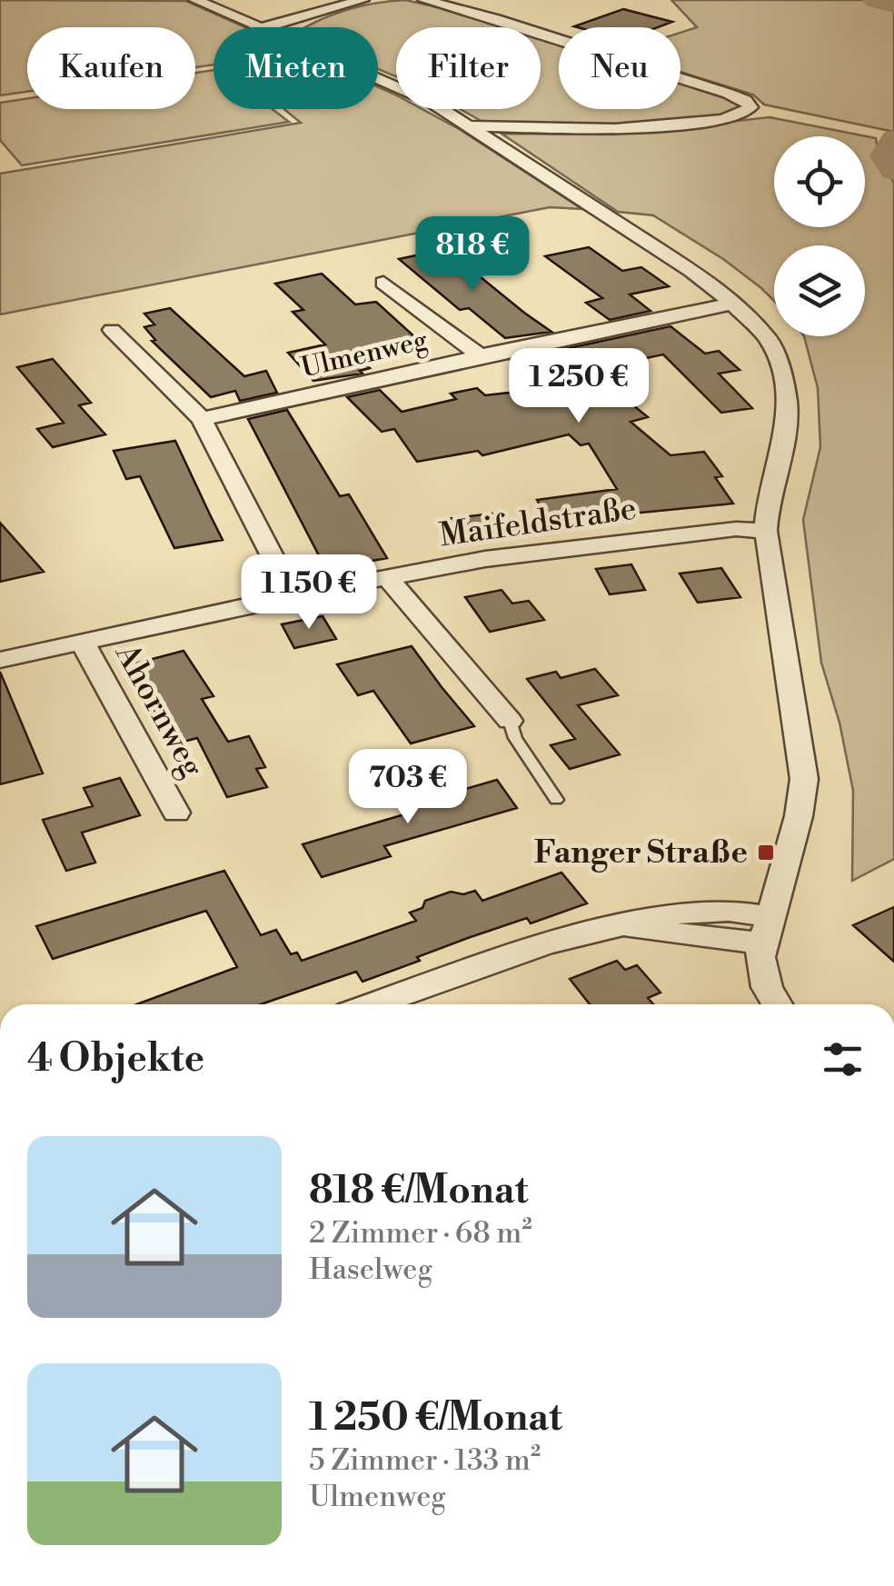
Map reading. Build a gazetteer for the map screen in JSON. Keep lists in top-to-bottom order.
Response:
{
  "streets": {
    "street": ["Ulmenweg", "Maifeldstraße", "Ahornweg"]
  },
  "crossings": [
    ["Maifeldstraße", "Ahornweg"]
  ],
  "places": {
    "transit": ["Fanger Straße"]
  },
  "page": {
    "chip": [
      "Kaufen",
      "Mieten",
      "Filter",
      "Neu"
    ],
    "price": [
      "818 €",
      "1 250 €",
      "1 150 €",
      "703 €"
    ],
    "heading": "4 Objekte",
    "list": [
      {
        "name": "818 €/Monat",
        "note": "2 Zimmer · 68 m² · Haselweg"
      },
      {
        "name": "1 250 €/Monat",
        "note": "5 Zimmer · 133 m² · Ulmenweg"
      }
    ]
  }
}
